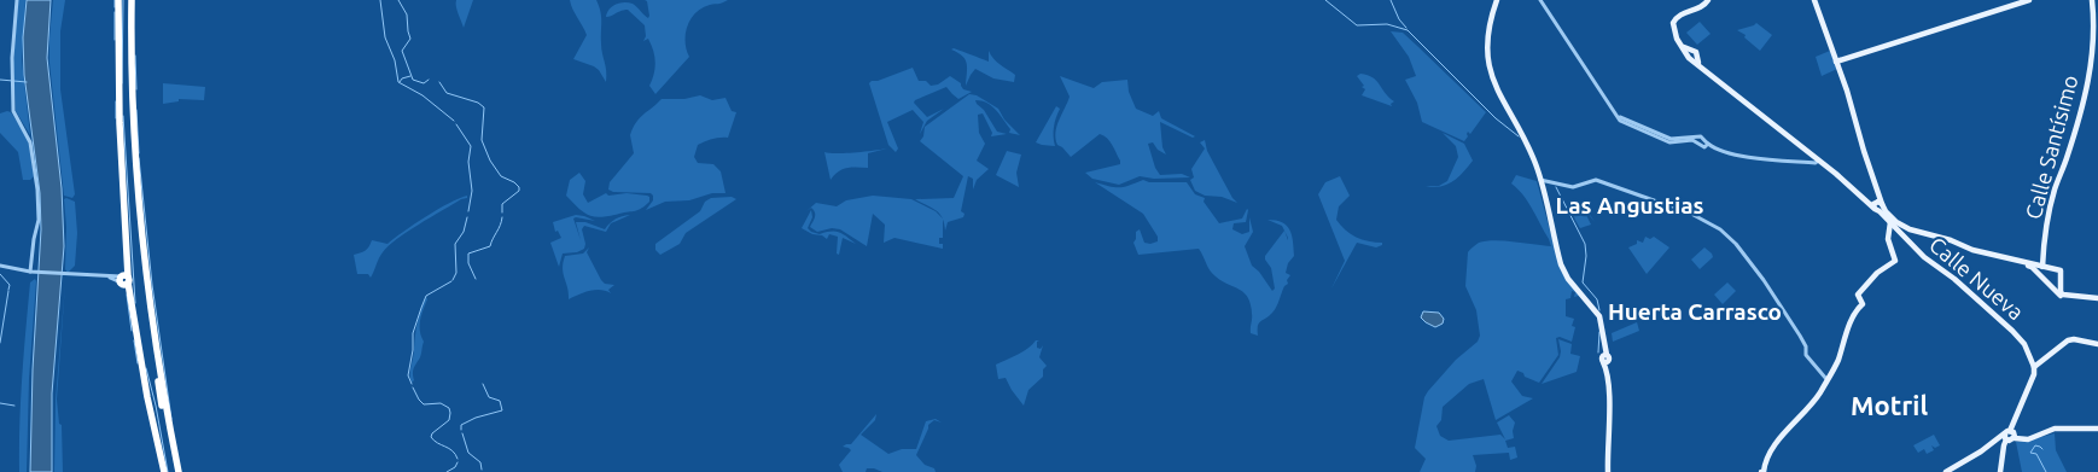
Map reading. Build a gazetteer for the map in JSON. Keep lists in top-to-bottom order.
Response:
{
  "streets": {
    "main road": ["Calle Santísimo", "Calle Nueva"]
  },
  "districts": ["Las Angustias", "Huerta Carrasco", "Motril"]
}
